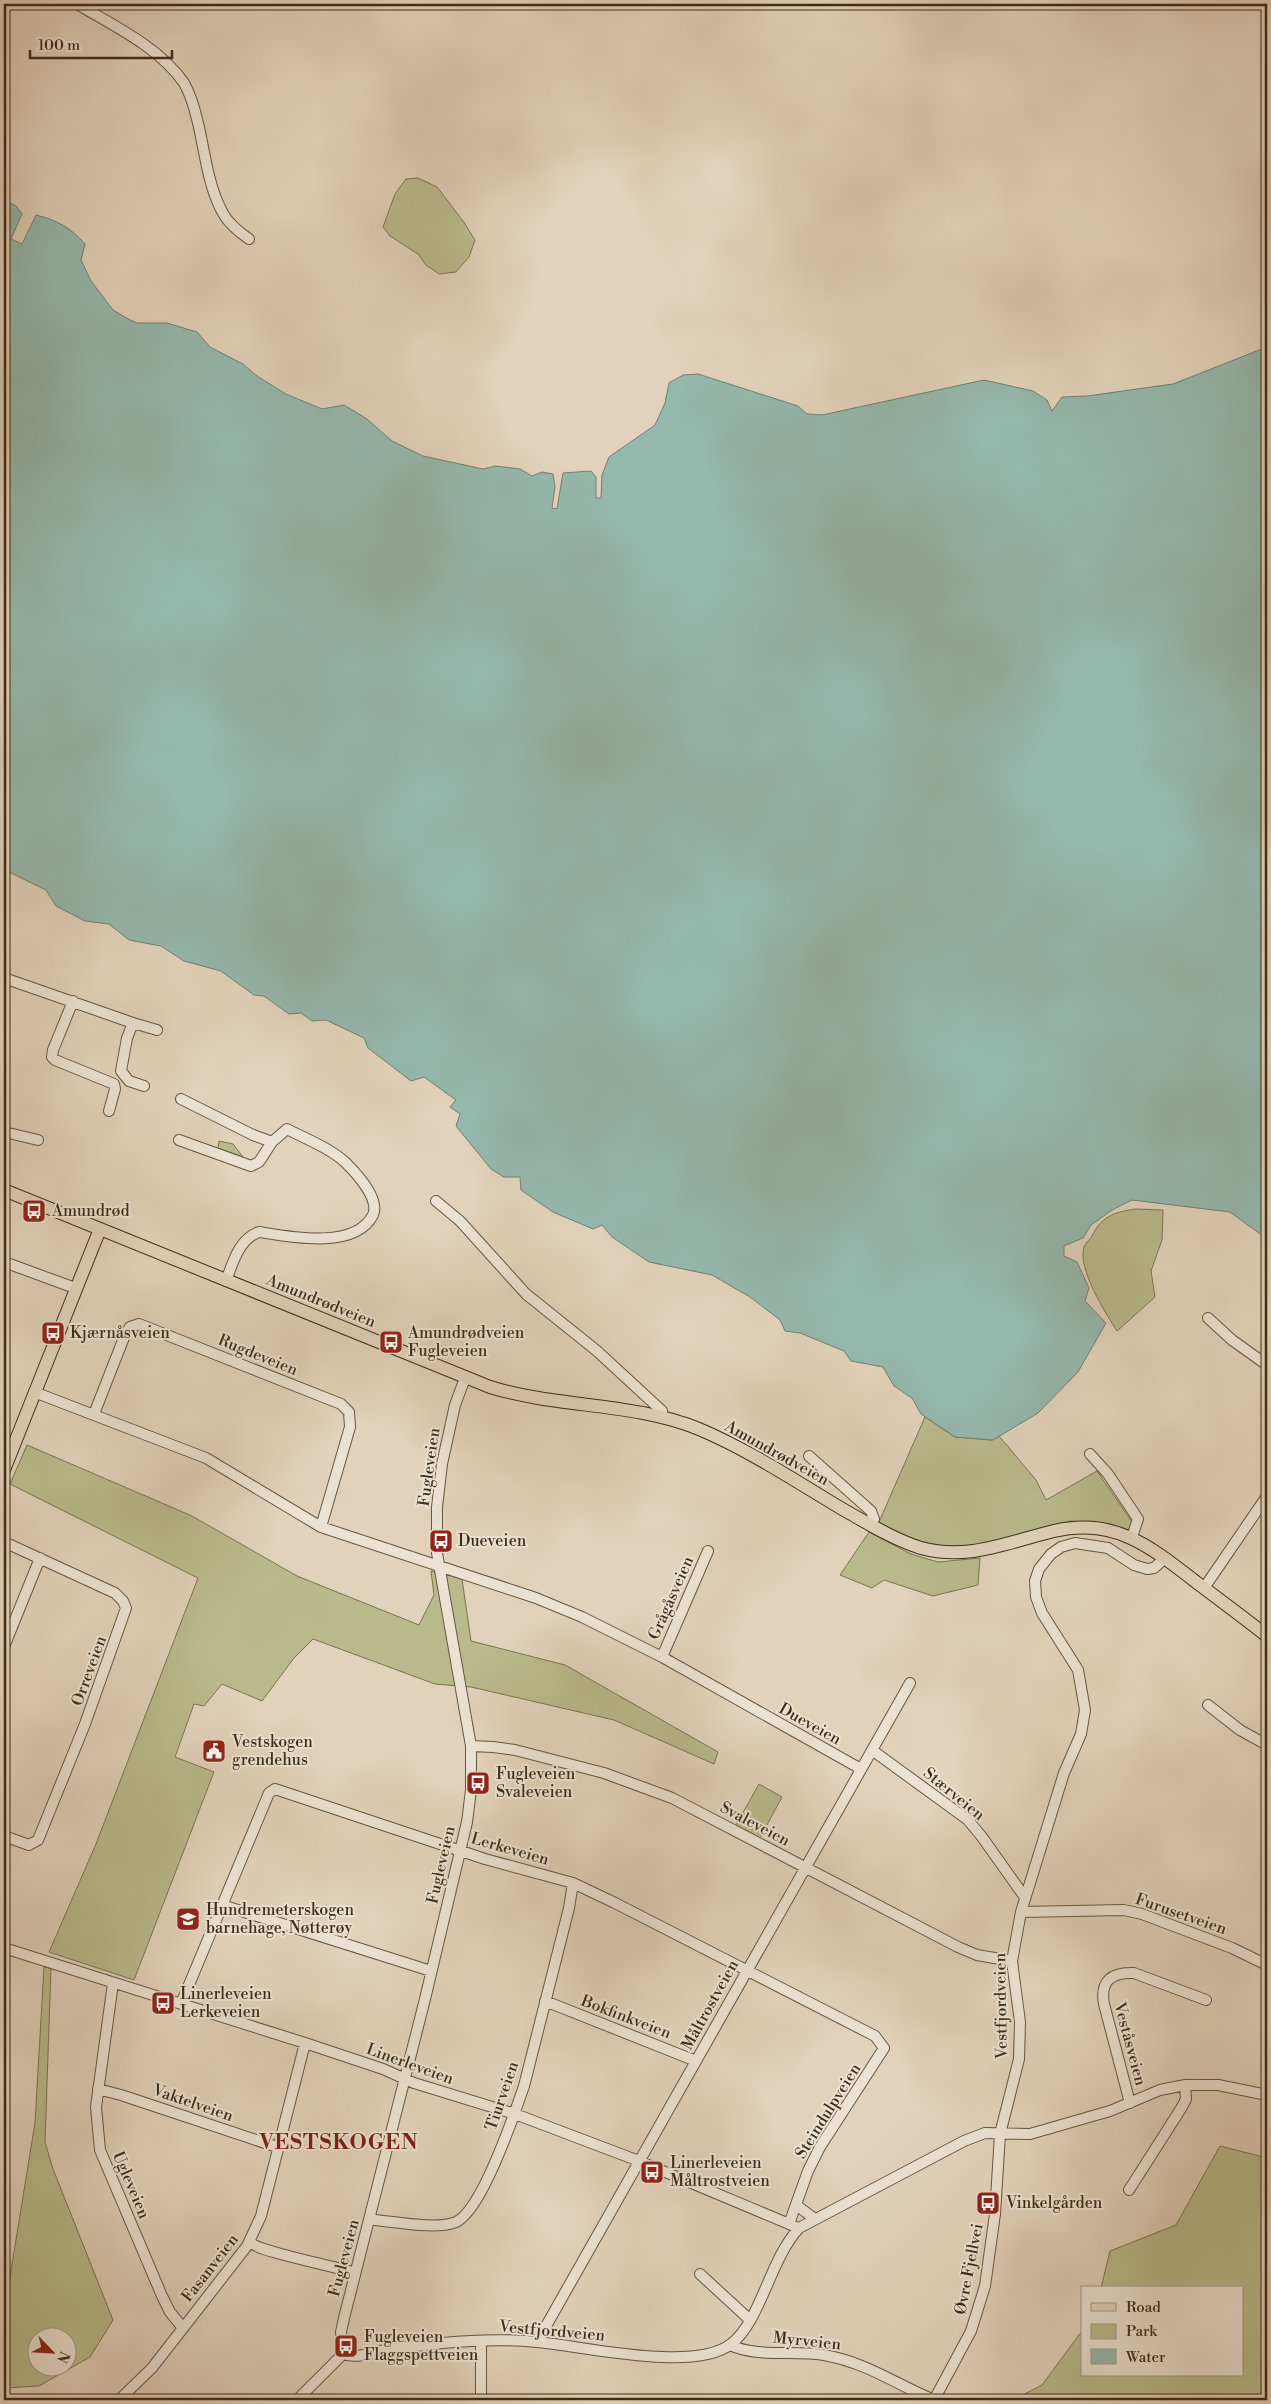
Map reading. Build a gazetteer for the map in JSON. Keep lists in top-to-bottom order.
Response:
{
  "streets": {
    "main road": ["Amundrødveien"],
    "street": [
      "Rugdeveien",
      "Fugleveien",
      "Grågåsveien",
      "Orreveien",
      "Dueveien",
      "Stærveien",
      "Svaleveien",
      "Lerkeveien",
      "Furusetveien",
      "Måltrostveien",
      "Vestfjordveien",
      "Bokfinkveien",
      "Veståsveien",
      "Linerleveien",
      "Tiurveien",
      "Vaktelveien",
      "Steindulpveien",
      "Ugleveien",
      "Fasanveien",
      "Øvre Fjellvei",
      "Myrveien"
    ]
  },
  "crossings": [
    ["Amundrødveien", "Fugleveien"],
    ["Amundrødveien", "Vestfjordveien"],
    ["Rugdeveien", "Dueveien"],
    ["Fugleveien", "Dueveien"],
    ["Fugleveien", "Svaleveien"],
    ["Fugleveien", "Lerkeveien"],
    ["Fugleveien", "Vestfjordveien"],
    ["Fugleveien", "Linerleveien"],
    ["Fugleveien", "Tiurveien"],
    ["Grågåsveien", "Dueveien"],
    ["Dueveien", "Måltrostveien"],
    ["Stærveien", "Måltrostveien"],
    ["Stærveien", "Vestfjordveien"],
    ["Svaleveien", "Måltrostveien"],
    ["Svaleveien", "Vestfjordveien"],
    ["Lerkeveien", "Måltrostveien"],
    ["Lerkeveien", "Linerleveien"],
    ["Lerkeveien", "Tiurveien"],
    ["Lerkeveien", "Steindulpveien"],
    ["Furusetveien", "Vestfjordveien"],
    ["Måltrostveien", "Vestfjordveien"],
    ["Måltrostveien", "Bokfinkveien"],
    ["Måltrostveien", "Linerleveien"],
    ["Vestfjordveien", "Veståsveien"],
    ["Vestfjordveien", "Øvre Fjellvei"],
    ["Vestfjordveien", "Myrveien"],
    ["Bokfinkveien", "Tiurveien"],
    ["Veståsveien", "Øvre Fjellvei"],
    ["Linerleveien", "Tiurveien"],
    ["Linerleveien", "Steindulpveien"],
    ["Linerleveien", "Ugleveien"],
    ["Linerleveien", "Fasanveien"],
    ["Vaktelveien", "Ugleveien"],
    ["Vaktelveien", "Fasanveien"],
    ["Ugleveien", "Fasanveien"],
    ["Øvre Fjellvei", "Myrveien"]
  ],
  "districts": ["VESTSKOGEN"],
  "places": {
    "bus stop": [
      "Amundrød",
      "Kjærnåsveien",
      "Amundrødveien Fugleveien",
      "Dueveien",
      "Fugleveien Svaleveien",
      "Linerleveien Lerkeveien",
      "Linerleveien Måltrostveien",
      "Vinkelgården",
      "Fugleveien Flaggspettveien"
    ],
    "public building": ["Vestskogen grendehus"],
    "school or university": ["Hundremeterskogen barnehage, Nøtterøy"]
  },
  "legend": ["Road", "Park", "Water"],
  "scale_bar": "100 m",
  "north": "bottom right"
}
